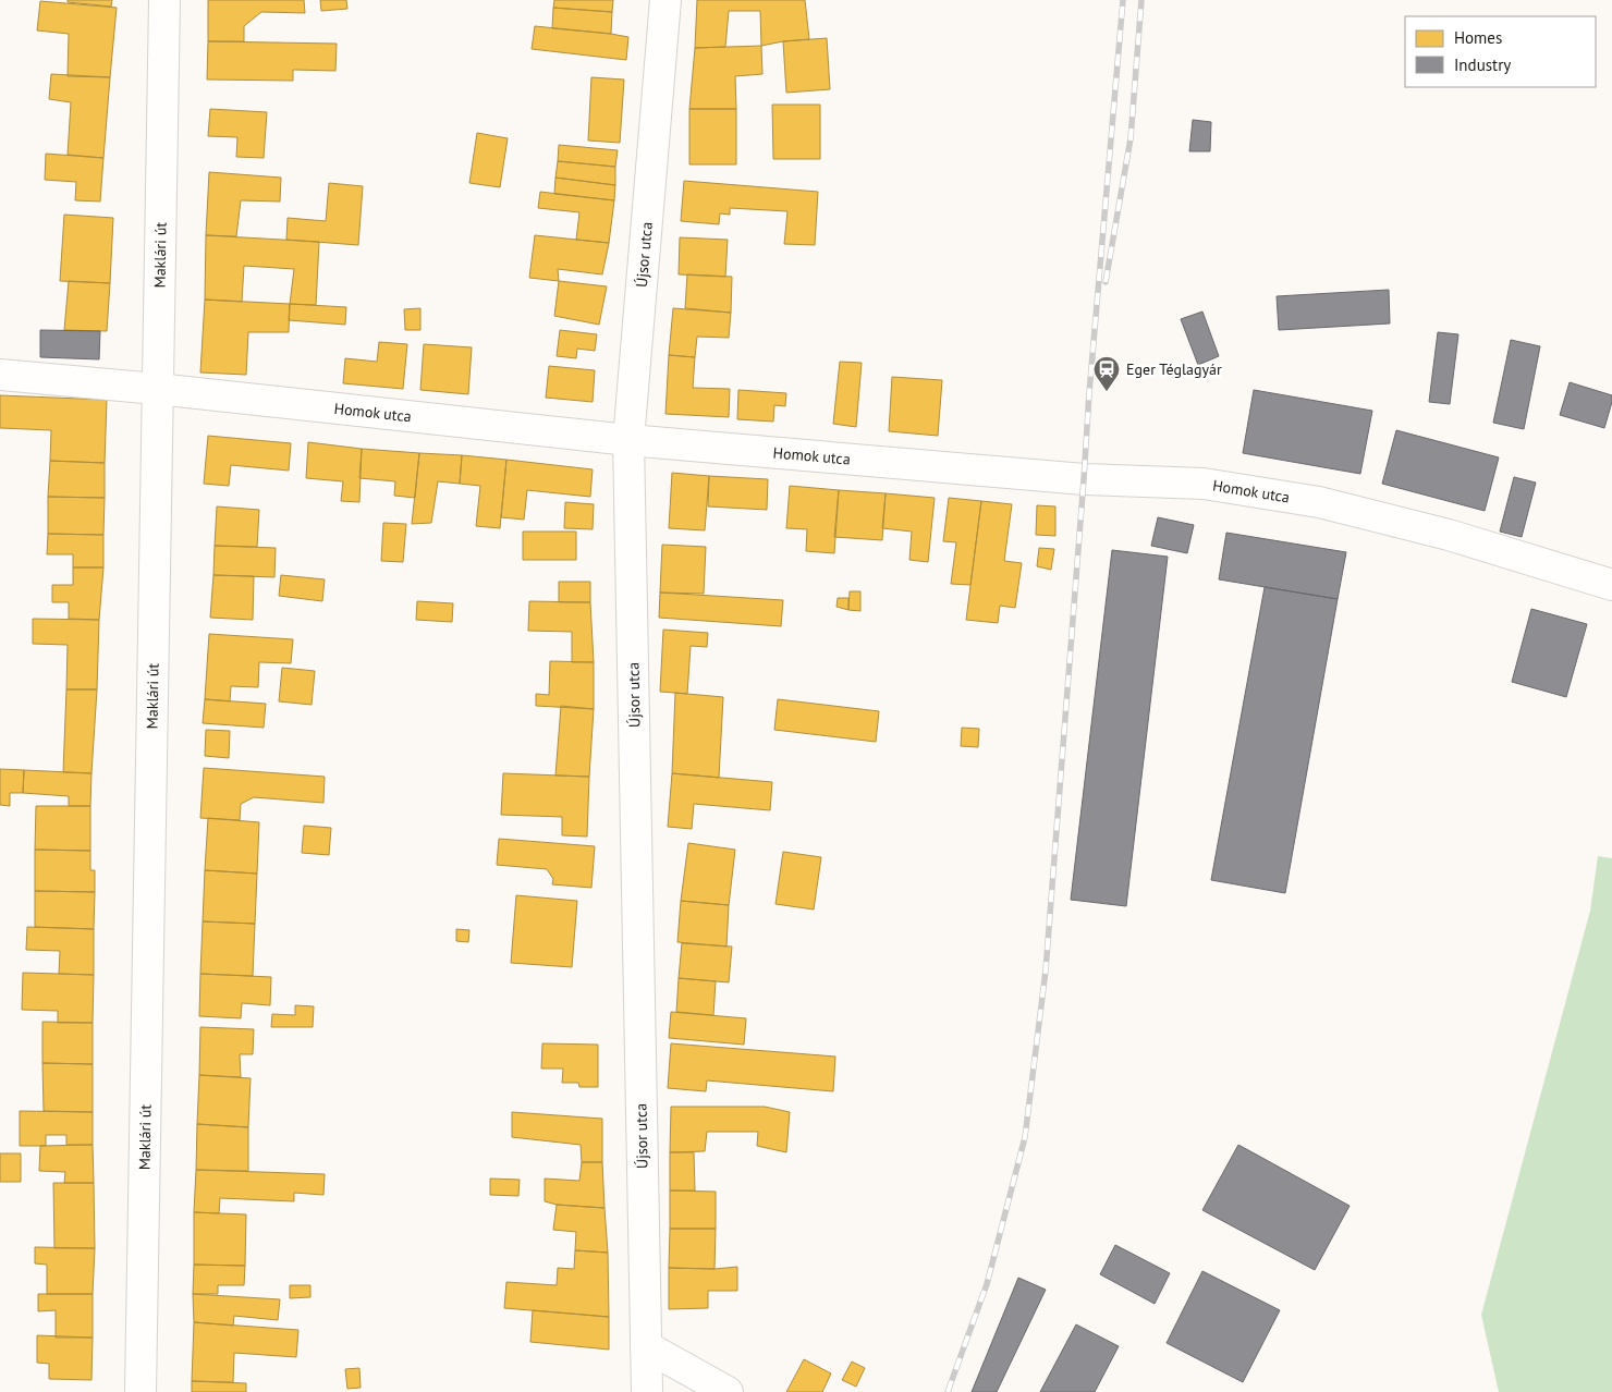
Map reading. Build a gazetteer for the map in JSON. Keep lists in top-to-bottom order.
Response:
{
  "streets": {
    "street": ["Maklári út", "Újsor utca", "Homok utca"]
  },
  "crossings": [
    ["Maklári út", "Homok utca"],
    ["Újsor utca", "Homok utca"]
  ],
  "places": {
    "station": ["Eger Téglagyár"]
  },
  "legend": ["Homes", "Industry"]
}
